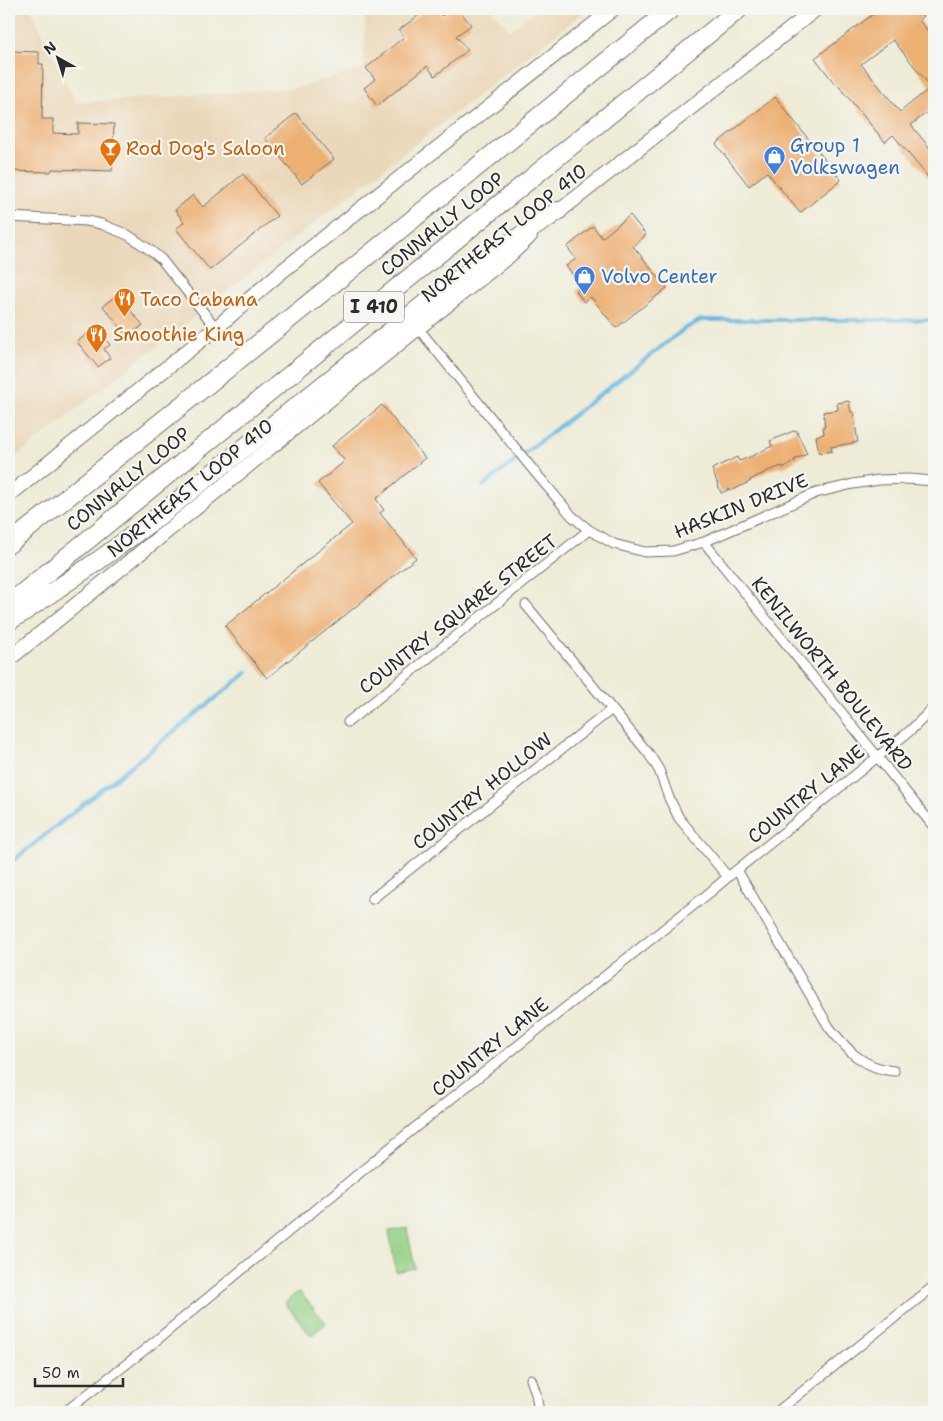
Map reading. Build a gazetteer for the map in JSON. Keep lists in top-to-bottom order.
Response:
{
  "streets": {
    "highway": ["CONNALLY LOOP", "I 410"],
    "main road": ["NORTHEAST LOOP 410"],
    "street": [
      "HASKIN DRIVE",
      "COUNTRY SQUARE STREET",
      "KENILWORTH BOULEVARD",
      "COUNTRY HOLLOW",
      "COUNTRY LANE"
    ]
  },
  "crossings": [
    ["NORTHEAST LOOP 410", "HASKIN DRIVE"],
    ["HASKIN DRIVE", "COUNTRY SQUARE STREET"],
    ["HASKIN DRIVE", "KENILWORTH BOULEVARD"],
    ["KENILWORTH BOULEVARD", "COUNTRY LANE"]
  ],
  "places": {
    "bar": ["Rod Dog's Saloon"],
    "shop": ["Group 1 Volkswagen", "Volvo Center"],
    "restaurant": ["Taco Cabana", "Smoothie King"]
  },
  "scale_bar": "50 m",
  "north": "top left"
}
